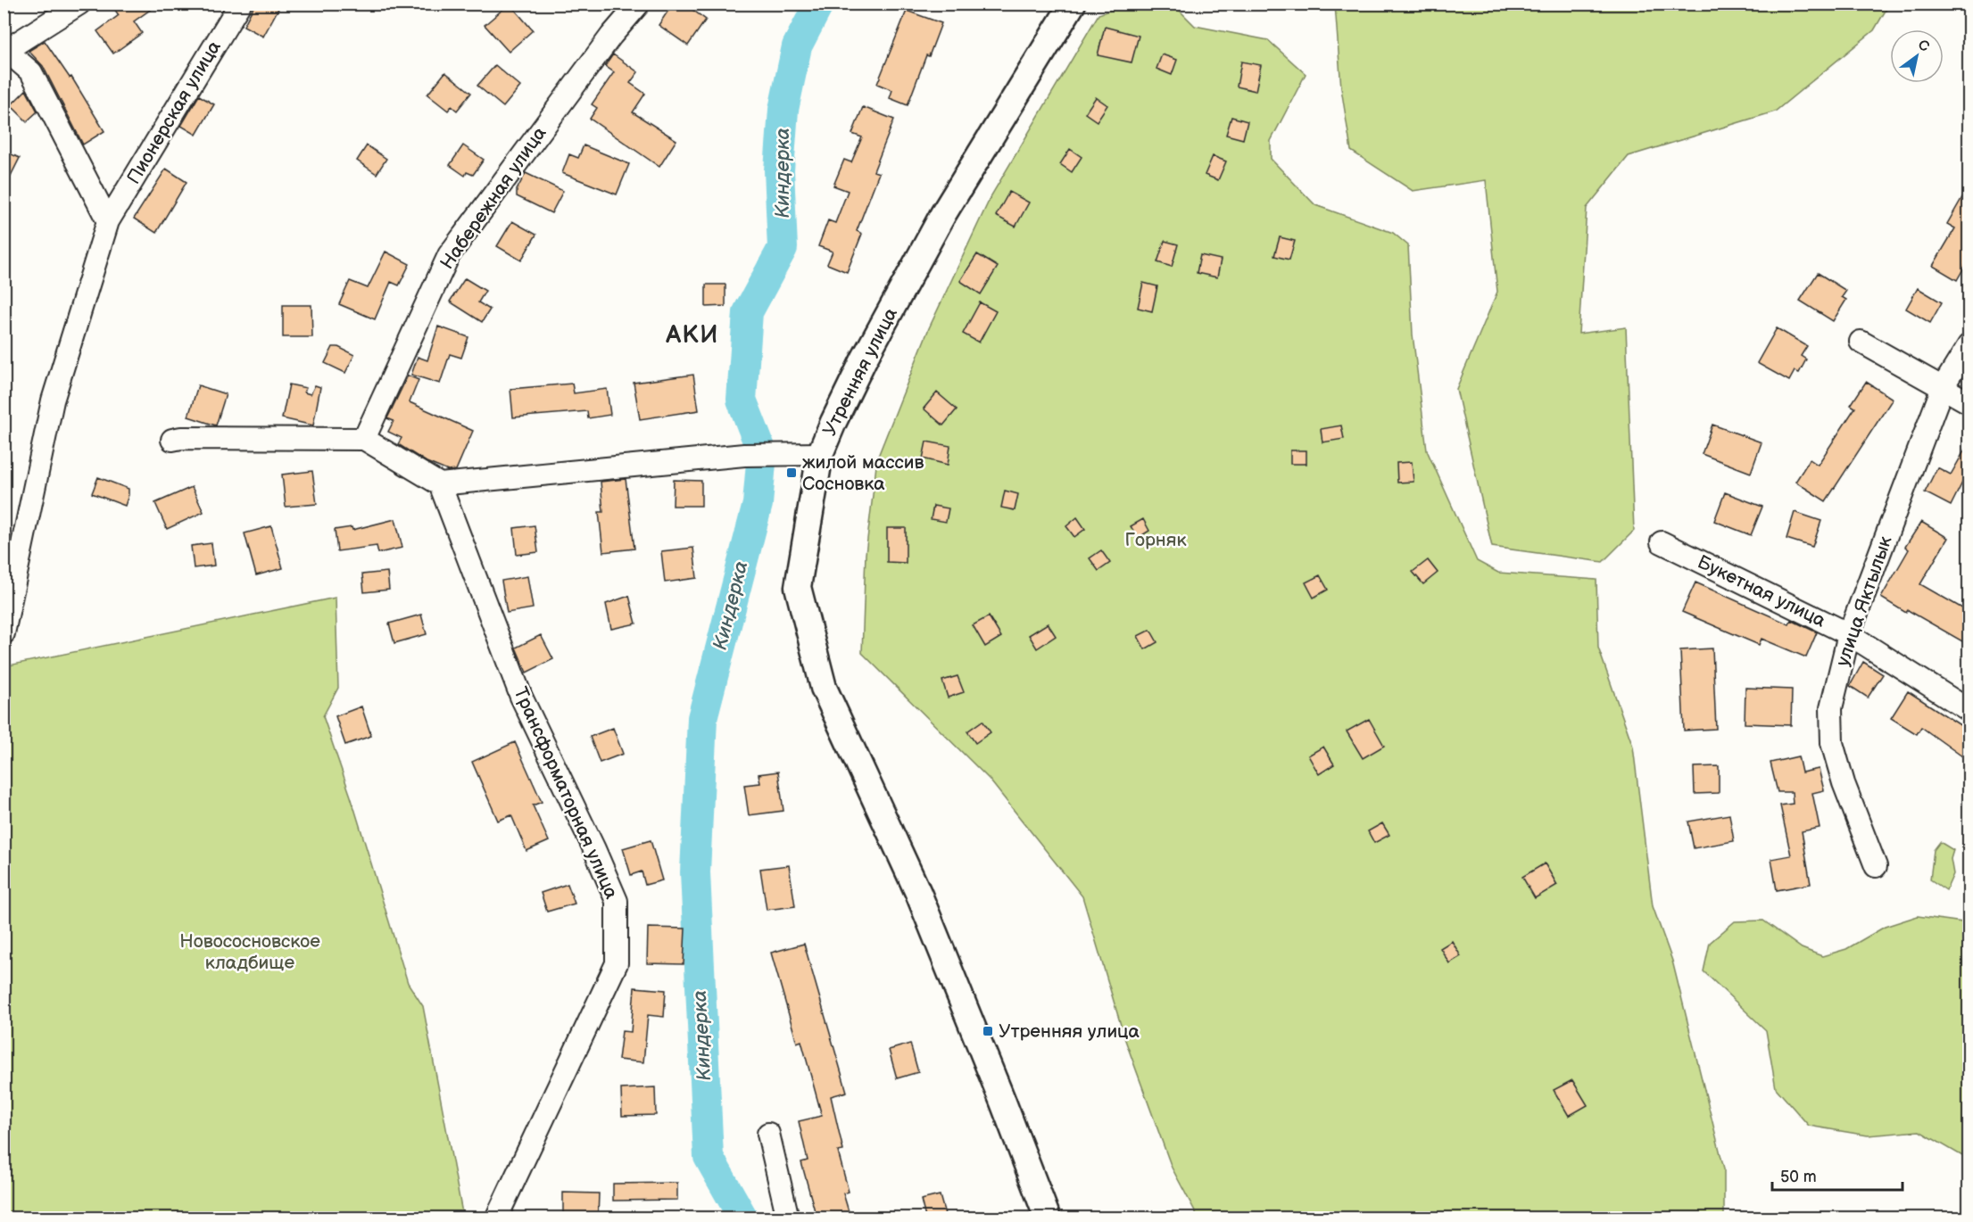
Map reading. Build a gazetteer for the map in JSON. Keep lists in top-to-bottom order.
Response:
{
  "streets": {
    "street": [
      "Пионерская улица",
      "Набережная улица",
      "Утренняя улица",
      "Букетная улица",
      "улица Яктылык",
      "Трансформаторная улица"
    ]
  },
  "crossings": [
    ["Букетная улица", "улица Яктылык"]
  ],
  "districts": ["АКИ"],
  "water": ["Киндерка"],
  "parks": ["Горняк", "Новососновское кладбище"],
  "places": {
    "transit": ["жилой массив Сосновка", "Утренняя улица"]
  },
  "scale_bar": "50 m",
  "north": "top right"
}
